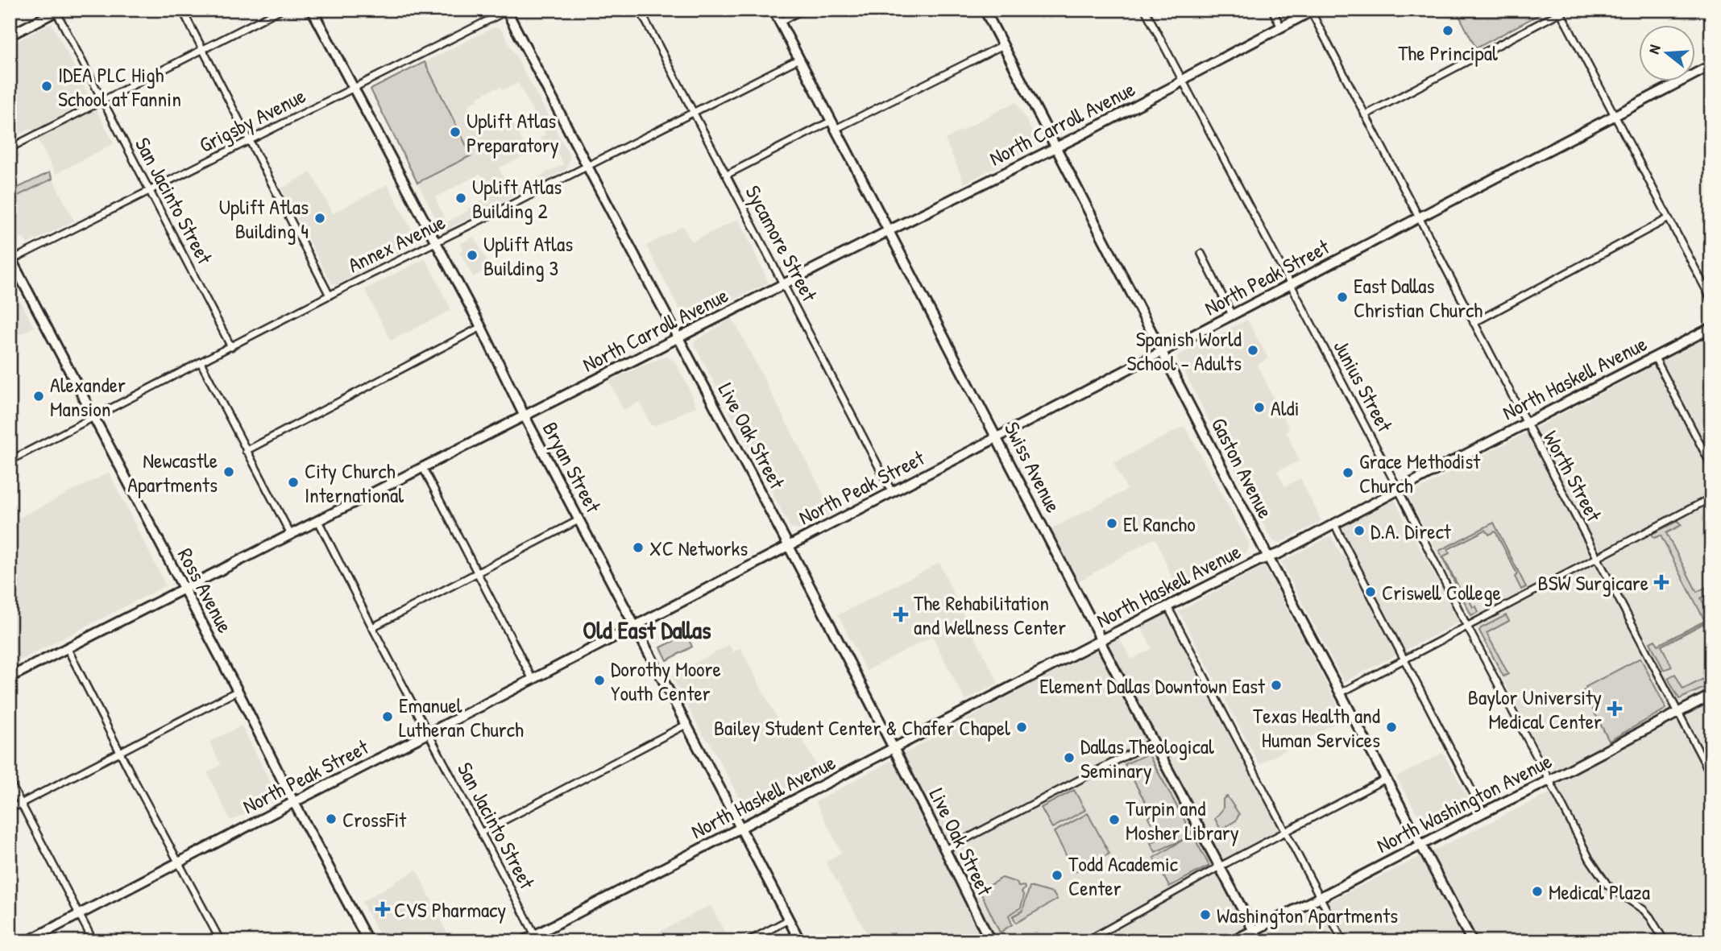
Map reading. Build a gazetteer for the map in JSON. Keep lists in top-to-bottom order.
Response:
{
  "streets": {
    "street": [
      "Grigsby Avenue",
      "North Carroll Avenue",
      "San Jacinto Street",
      "Annex Avenue",
      "Sycamore Street",
      "North Peak Street",
      "North Haskell Avenue",
      "Junius Street",
      "Live Oak Street",
      "Bryan Street",
      "Swiss Avenue",
      "Gaston Avenue",
      "Worth Street",
      "Ross Avenue",
      "North Washington Avenue"
    ]
  },
  "crossings": [
    ["Grigsby Avenue", "San Jacinto Street"],
    ["Grigsby Avenue", "Live Oak Street"],
    ["Grigsby Avenue", "Bryan Street"],
    ["Grigsby Avenue", "Ross Avenue"],
    ["North Carroll Avenue", "San Jacinto Street"],
    ["North Carroll Avenue", "Sycamore Street"],
    ["North Carroll Avenue", "Junius Street"],
    ["North Carroll Avenue", "Live Oak Street"],
    ["North Carroll Avenue", "Bryan Street"],
    ["North Carroll Avenue", "Swiss Avenue"],
    ["North Carroll Avenue", "Gaston Avenue"],
    ["North Carroll Avenue", "Worth Street"],
    ["North Carroll Avenue", "Ross Avenue"],
    ["San Jacinto Street", "Annex Avenue"],
    ["San Jacinto Street", "North Peak Street"],
    ["San Jacinto Street", "North Haskell Avenue"],
    ["Annex Avenue", "Sycamore Street"],
    ["Annex Avenue", "Live Oak Street"],
    ["Annex Avenue", "Bryan Street"],
    ["Annex Avenue", "Swiss Avenue"],
    ["Annex Avenue", "Ross Avenue"],
    ["Sycamore Street", "North Peak Street"],
    ["North Peak Street", "Junius Street"],
    ["North Peak Street", "Live Oak Street"],
    ["North Peak Street", "Bryan Street"],
    ["North Peak Street", "Swiss Avenue"],
    ["North Peak Street", "Gaston Avenue"],
    ["North Peak Street", "Worth Street"],
    ["North Peak Street", "Ross Avenue"],
    ["North Haskell Avenue", "Junius Street"],
    ["North Haskell Avenue", "Live Oak Street"],
    ["North Haskell Avenue", "Bryan Street"],
    ["North Haskell Avenue", "Swiss Avenue"],
    ["North Haskell Avenue", "Gaston Avenue"],
    ["North Haskell Avenue", "Worth Street"],
    ["Junius Street", "North Washington Avenue"],
    ["Swiss Avenue", "North Washington Avenue"],
    ["Gaston Avenue", "North Washington Avenue"],
    ["Worth Street", "North Washington Avenue"]
  ],
  "districts": ["Old East Dallas"],
  "places": {
    "other": [
      "The Principal",
      "IDEA PLC High School at Fannin",
      "Uplift Atlas Preparatory",
      "Uplift Atlas Building 2",
      "Uplift Atlas Building 4",
      "Uplift Atlas Building 3",
      "East Dallas Christian Church",
      "Spanish World School - Adults",
      "Alexander Mansion",
      "Aldi",
      "Newcastle Apartments",
      "Grace Methodist Church",
      "City Church International",
      "El Rancho",
      "D.A. Direct",
      "XC Networks",
      "Criswell College",
      "Dorothy Moore Youth Center",
      "Element Dallas Downtown East",
      "Emanuel Lutheran Church",
      "Bailey Student Center & Chafer Chapel",
      "Texas Health and Human Services",
      "Dallas Theological Seminary",
      "CrossFit",
      "Turpin and Mosher Library",
      "Todd Academic Center",
      "Medical Plaza",
      "Washington Apartments"
    ],
    "health": [
      "BSW Surgicare",
      "The Rehabilitation and Wellness Center",
      "Baylor University Medical Center",
      "CVS Pharmacy"
    ]
  },
  "north": "left"
}
